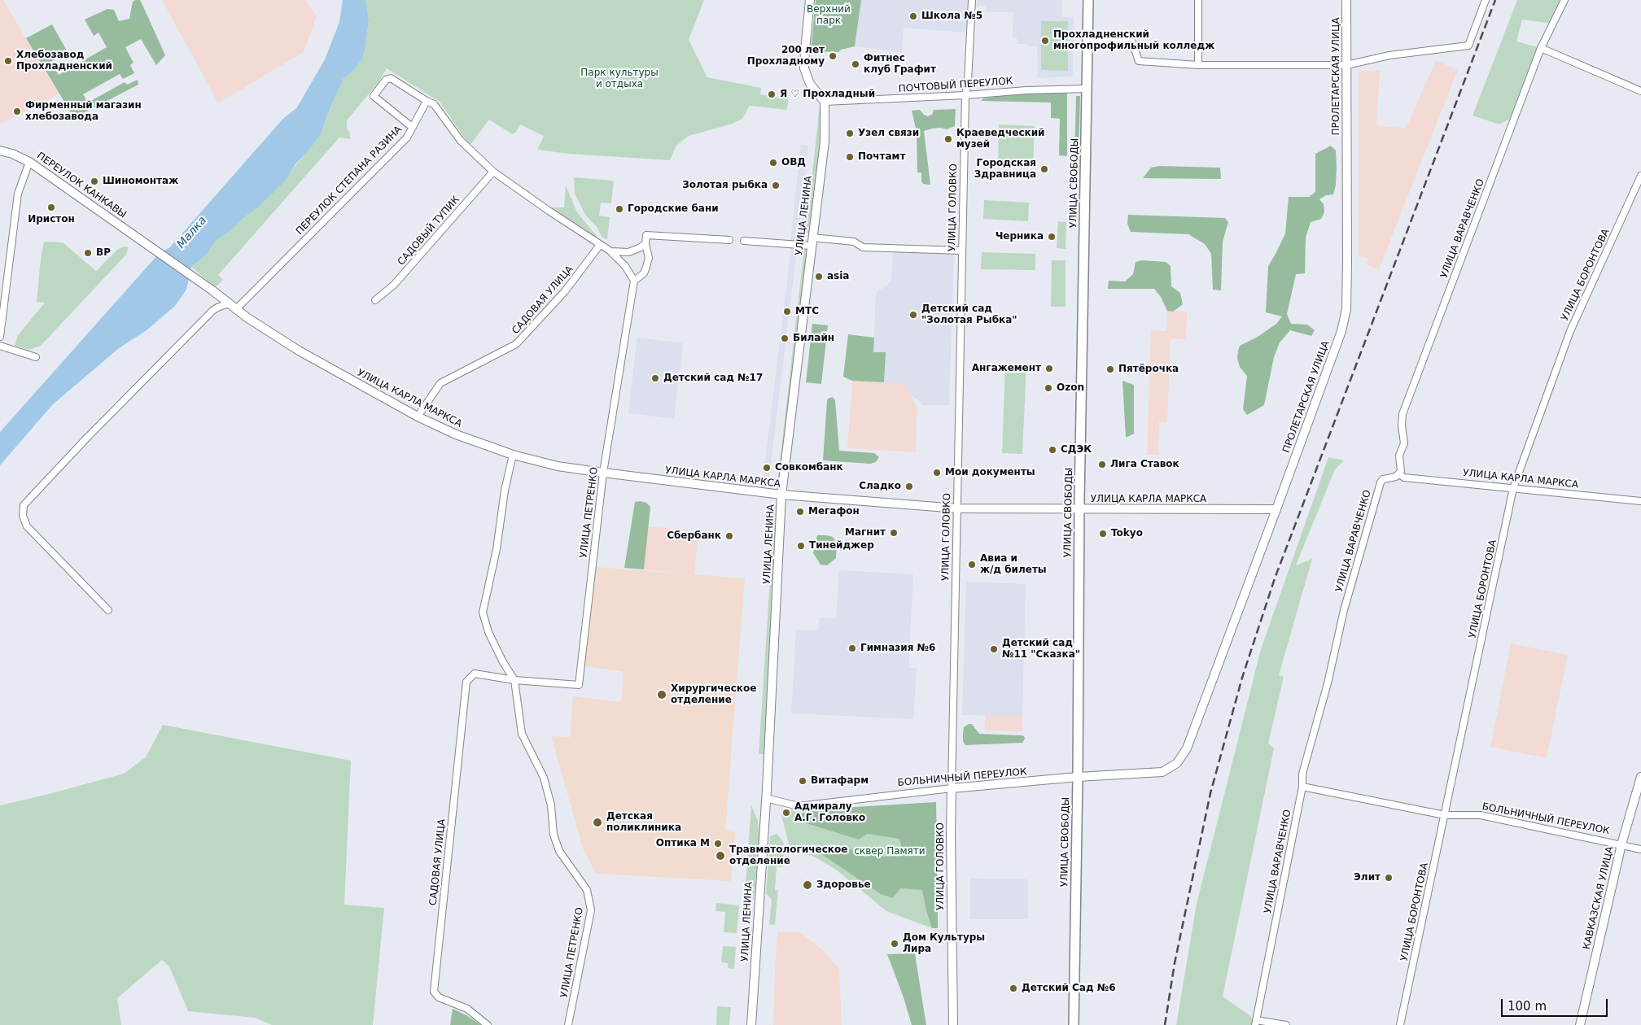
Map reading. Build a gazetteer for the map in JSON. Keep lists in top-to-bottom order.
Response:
{
  "streets": {
    "main road": ["УЛИЦА СВОБОДЫ"],
    "street": [
      "ПРОЛЕТАРСКАЯ УЛИЦА",
      "ПОЧТОВЫЙ ПЕРЕУЛОК",
      "ПЕРЕУЛОК СТЕПАНА РАЗИНА",
      "ПЕРЕУЛОК КАНКАВЫ",
      "УЛИЦА ГОЛОВКО",
      "УЛИЦА ЛЕНИНА",
      "УЛИЦА ВАРАВЧЕНКО",
      "САДОВЫЙ ТУПИК",
      "УЛИЦА БОРОНТОВА",
      "САДОВАЯ УЛИЦА",
      "УЛИЦА КАРЛА МАРКСА",
      "УЛИЦА ПЕТРЕНКО",
      "БОЛЬНИЧНЫЙ ПЕРЕУЛОК",
      "КАВКАЗСКАЯ УЛИЦА"
    ]
  },
  "crossings": [
    ["ПРОЛЕТАРСКАЯ УЛИЦА", "УЛИЦА КАРЛА МАРКСА"],
    ["ПРОЛЕТАРСКАЯ УЛИЦА", "БОЛЬНИЧНЫЙ ПЕРЕУЛОК"],
    ["ПОЧТОВЫЙ ПЕРЕУЛОК", "УЛИЦА СВОБОДЫ"],
    ["ПОЧТОВЫЙ ПЕРЕУЛОК", "УЛИЦА ГОЛОВКО"],
    ["ПОЧТОВЫЙ ПЕРЕУЛОК", "УЛИЦА ЛЕНИНА"],
    ["ПЕРЕУЛОК СТЕПАНА РАЗИНА", "УЛИЦА КАРЛА МАРКСА"],
    ["УЛИЦА СВОБОДЫ", "УЛИЦА КАРЛА МАРКСА"],
    ["УЛИЦА СВОБОДЫ", "БОЛЬНИЧНЫЙ ПЕРЕУЛОК"],
    ["ПЕРЕУЛОК КАНКАВЫ", "УЛИЦА КАРЛА МАРКСА"],
    ["УЛИЦА ГОЛОВКО", "УЛИЦА КАРЛА МАРКСА"],
    ["УЛИЦА ГОЛОВКО", "БОЛЬНИЧНЫЙ ПЕРЕУЛОК"],
    ["УЛИЦА ЛЕНИНА", "УЛИЦА КАРЛА МАРКСА"],
    ["УЛИЦА ЛЕНИНА", "БОЛЬНИЧНЫЙ ПЕРЕУЛОК"],
    ["УЛИЦА ВАРАВЧЕНКО", "УЛИЦА КАРЛА МАРКСА"],
    ["УЛИЦА ВАРАВЧЕНКО", "БОЛЬНИЧНЫЙ ПЕРЕУЛОК"],
    ["УЛИЦА БОРОНТОВА", "УЛИЦА КАРЛА МАРКСА"],
    ["УЛИЦА БОРОНТОВА", "БОЛЬНИЧНЫЙ ПЕРЕУЛОК"],
    ["САДОВАЯ УЛИЦА", "УЛИЦА КАРЛА МАРКСА"],
    ["САДОВАЯ УЛИЦА", "УЛИЦА ПЕТРЕНКО"],
    ["УЛИЦА КАРЛА МАРКСА", "УЛИЦА ПЕТРЕНКО"],
    ["БОЛЬНИЧНЫЙ ПЕРЕУЛОК", "КАВКАЗСКАЯ УЛИЦА"]
  ],
  "water": ["Малка"],
  "parks": ["Верхний парк", "Парк культуры и отдыха", "сквер Памяти"],
  "places": [
    "Школа №5",
    "Прохладненский многопрофильный колледж",
    "200 лет Прохладному",
    "Хлебозавод Прохладненский",
    "Фитнес клуб Графит",
    "Я ♡ Прохладный",
    "Фирменный магазин хлебозавода",
    "Узел связи",
    "Краеведческий музей",
    "Почтамт",
    "ОВД",
    "Городская Здравница",
    "Шиномонтаж",
    "Золотая рыбка",
    "Иристон",
    "Городские бани",
    "Черника",
    "BP",
    "asia",
    "МТС",
    "Детский сад \"Золотая Рыбка\"",
    "Билайн",
    "Ангажемент",
    "Пятёрочка",
    "Детский сад №17",
    "Ozon",
    "СДЭК",
    "Лига Ставок",
    "Совкомбанк",
    "Мои документы",
    "Сладко",
    "Мегафон",
    "Магнит",
    "Tokyo",
    "Сбербанк",
    "Тинейджер",
    "Авиа и ж/д билеты",
    "Гимназия №6",
    "Детский сад №11 \"Сказка\"",
    "Хирургическое отделение",
    "Витафарм",
    "Адмиралу А.Г. Головко",
    "Детская поликлиника",
    "Оптика М",
    "Травматологическое отделение",
    "Элит",
    "Здоровье",
    "Дом Культуры Лира",
    "Детский Сад №6"
  ],
  "scale_bar": "100 m"
}
